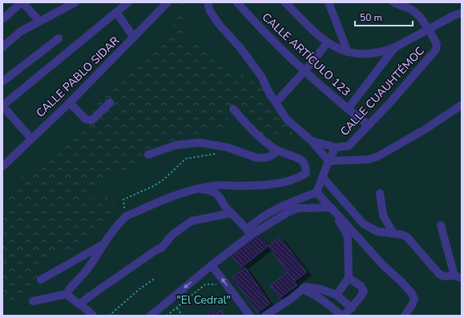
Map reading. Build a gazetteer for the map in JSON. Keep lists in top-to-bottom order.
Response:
{
  "streets": {
    "street": ["CALLE ARTÍCULO 123", "CALLE PABLO SIDAR", "CALLE CUAUHTÉMOC"]
  },
  "crossings": [
    ["CALLE ARTÍCULO 123", "CALLE CUAUHTÉMOC"]
  ],
  "parks": ["\"El Cedral\""],
  "scale_bar": "50 m"
}
